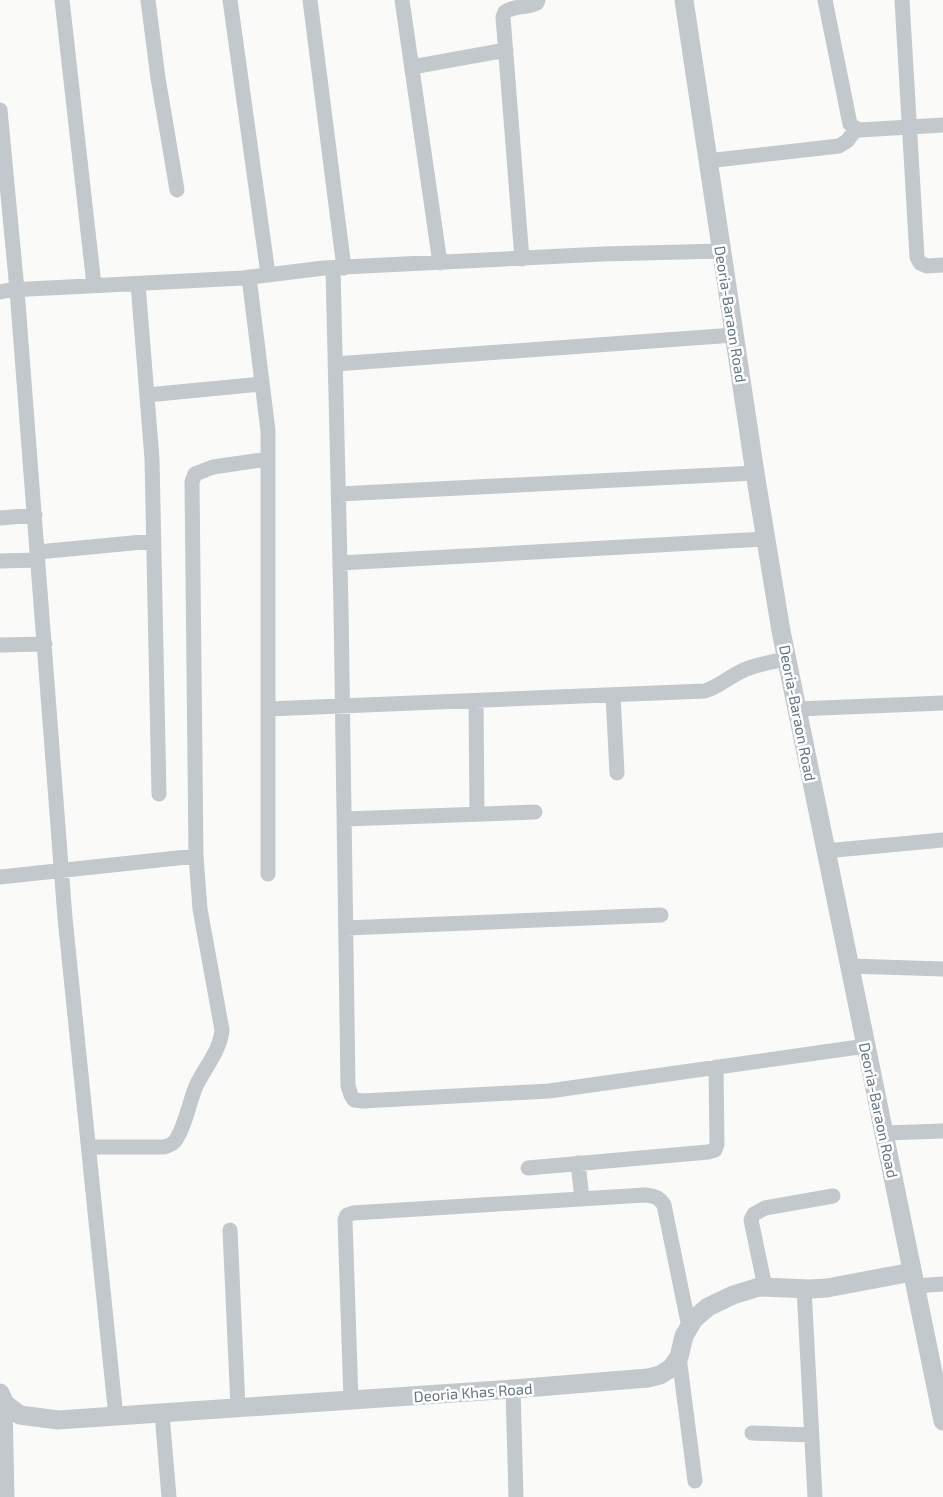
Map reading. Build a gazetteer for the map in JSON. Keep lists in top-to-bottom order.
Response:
{
  "streets": {
    "street": ["Deoria-Baraon Road", "Deoria Khas Road"]
  }
}
